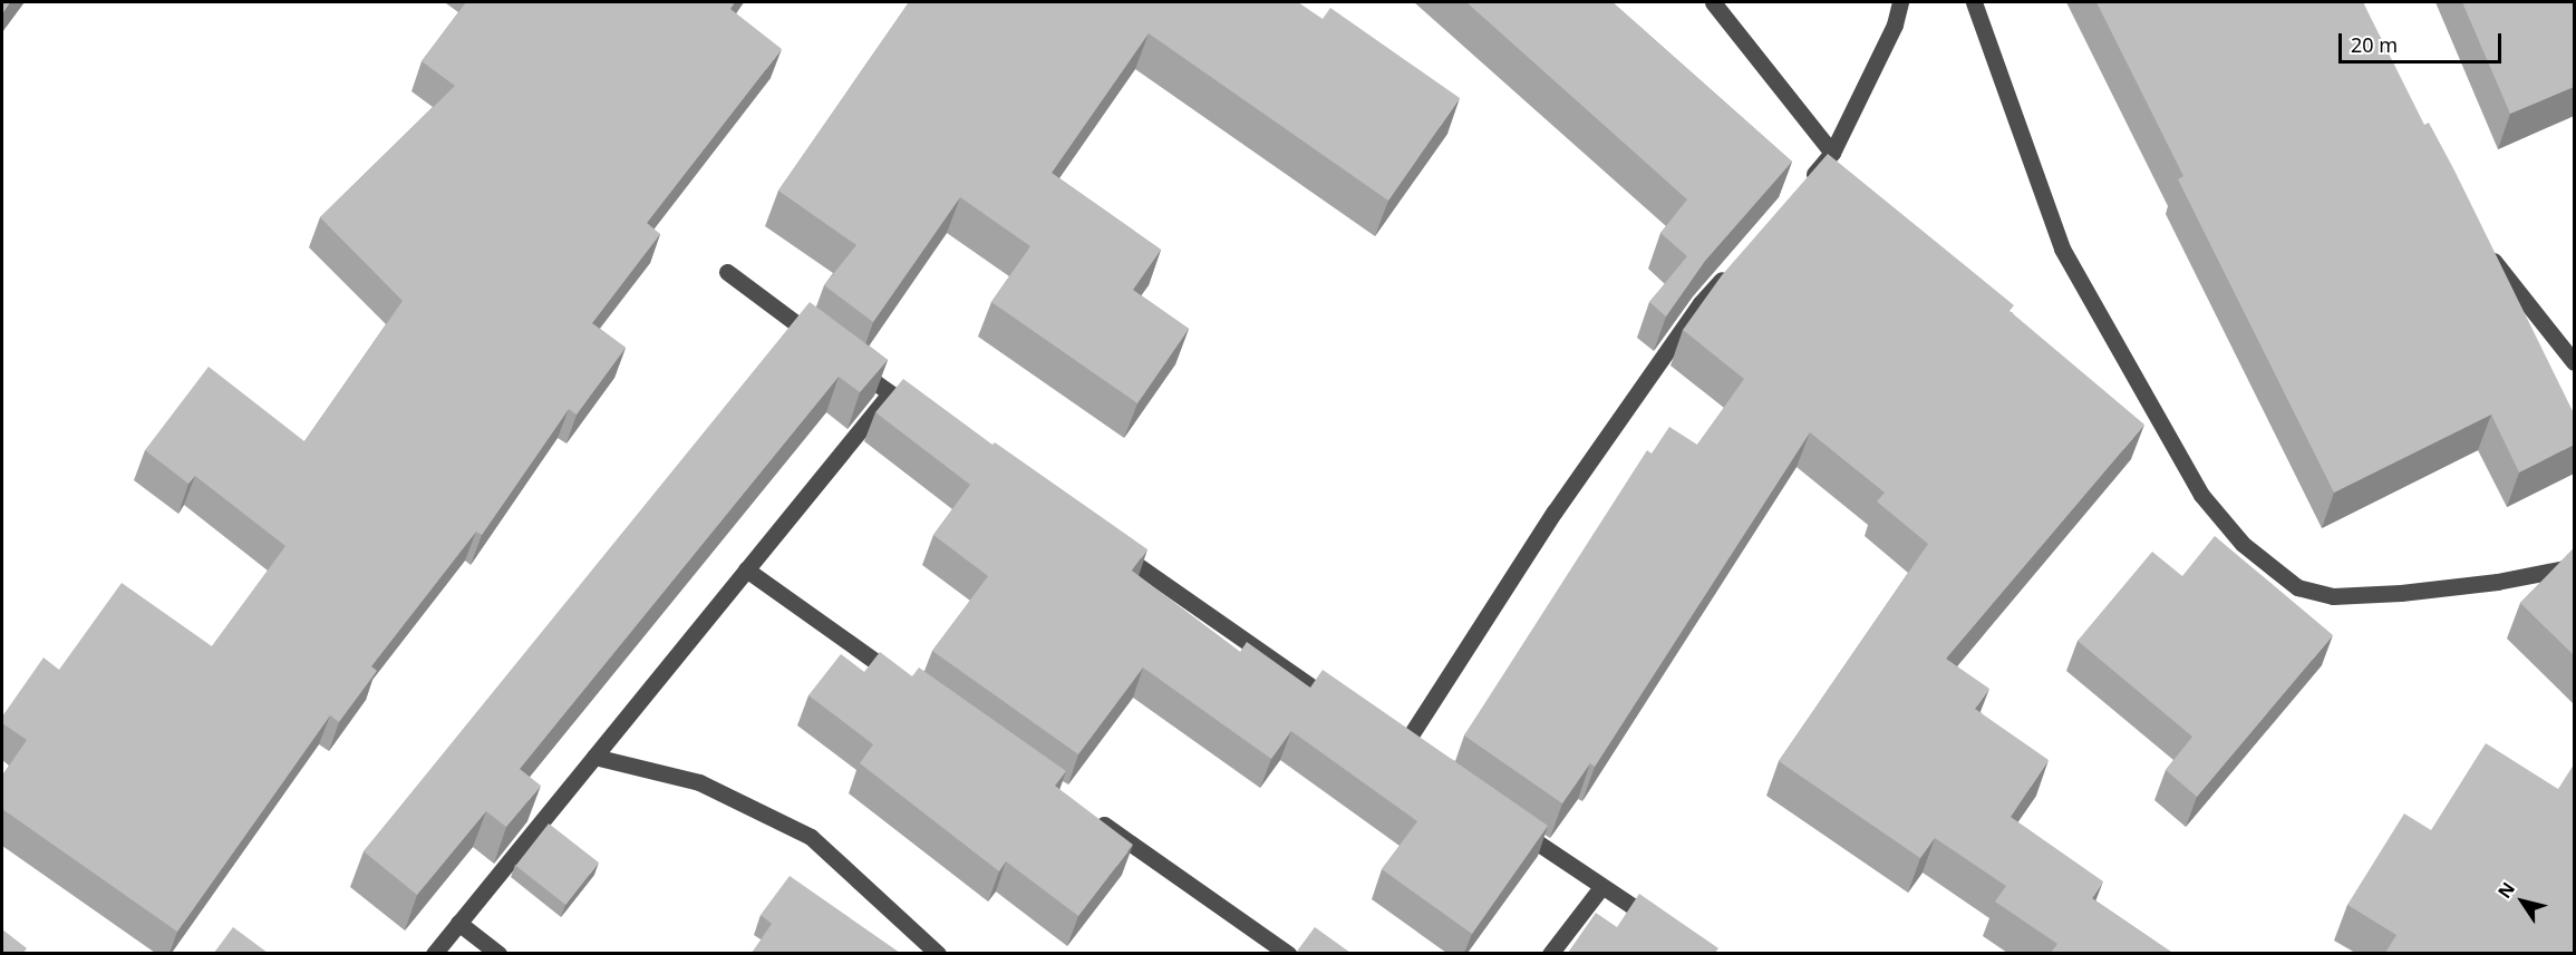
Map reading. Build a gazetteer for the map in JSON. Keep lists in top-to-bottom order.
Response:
{
  "scale_bar": "20 m",
  "north": "top left"
}
